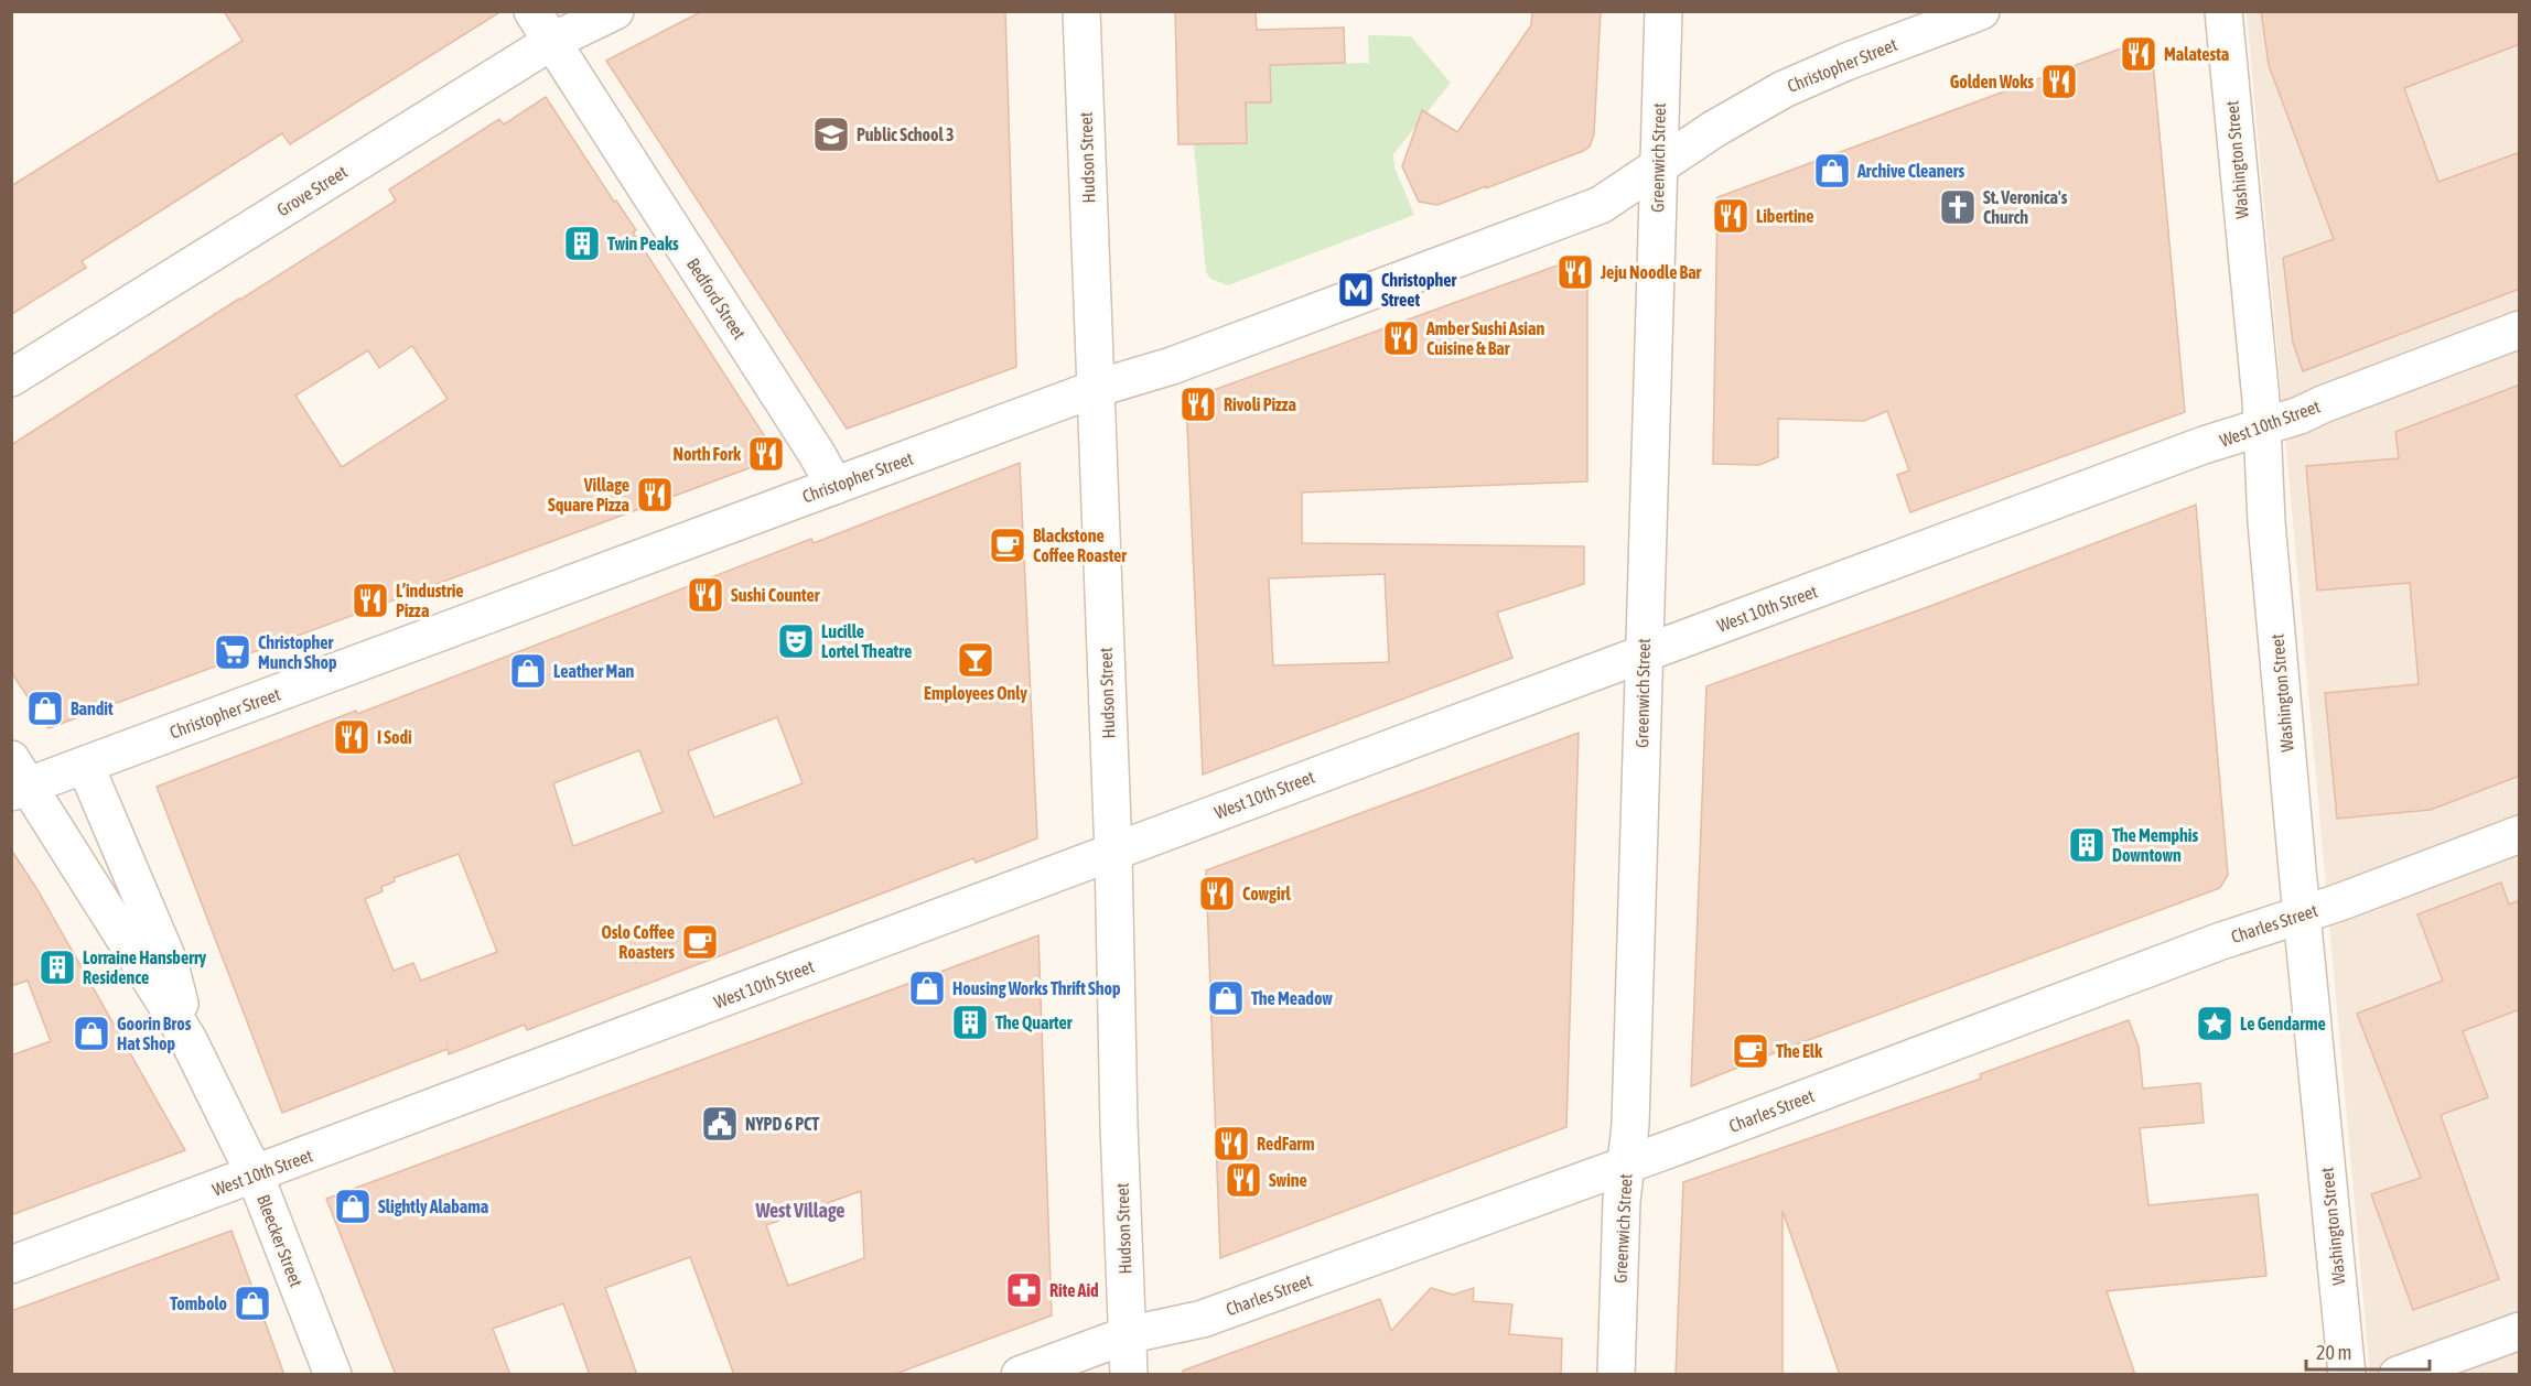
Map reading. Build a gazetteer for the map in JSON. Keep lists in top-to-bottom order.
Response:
{
  "streets": {
    "street": [
      "Christopher Street",
      "Hudson Street",
      "Greenwich Street",
      "Washington Street",
      "Grove Street",
      "Bedford Street",
      "West 10th Street",
      "Charles Street",
      "Bleecker Street"
    ]
  },
  "crossings": [
    ["Christopher Street", "Hudson Street"],
    ["Christopher Street", "Greenwich Street"],
    ["Christopher Street", "Bedford Street"],
    ["Christopher Street", "Bleecker Street"],
    ["Hudson Street", "West 10th Street"],
    ["Hudson Street", "Charles Street"],
    ["Greenwich Street", "West 10th Street"],
    ["Greenwich Street", "Charles Street"],
    ["Washington Street", "West 10th Street"],
    ["Washington Street", "Charles Street"],
    ["Grove Street", "Bedford Street"],
    ["West 10th Street", "Bleecker Street"]
  ],
  "districts": ["West Village"],
  "places": {
    "restaurant": [
      "Malatesta",
      "Golden Woks",
      "Libertine",
      "Jeju Noodle Bar",
      "Amber Sushi Asian Cuisine & Bar",
      "Rivoli Pizza",
      "North Fork",
      "Village Square Pizza",
      "Sushi Counter",
      "L’industrie Pizza",
      "I Sodi",
      "Cowgirl",
      "RedFarm",
      "Swine"
    ],
    "school or university": ["Public School 3"],
    "shop": [
      "Archive Cleaners",
      "Leather Man",
      "Bandit",
      "Housing Works Thrift Shop",
      "The Meadow",
      "Goorin Bros Hat Shop",
      "Slightly Alabama",
      "Tombolo"
    ],
    "church": ["St. Veronica's Church"],
    "building": [
      "Twin Peaks",
      "The Memphis Downtown",
      "Lorraine Hansberry Residence",
      "The Quarter"
    ],
    "metro station": ["Christopher Street"],
    "cafe": ["Blackstone Coffee Roaster", "Oslo Coffee Roasters", "The Elk"],
    "theatre": ["Lucille Lortel Theatre"],
    "supermarket": ["Christopher Munch Shop"],
    "bar": ["Employees Only"],
    "place": ["Le Gendarme"],
    "public building": ["NYPD 6 PCT"],
    "pharmacy": ["Rite Aid"]
  },
  "scale_bar": "20 m"
}
